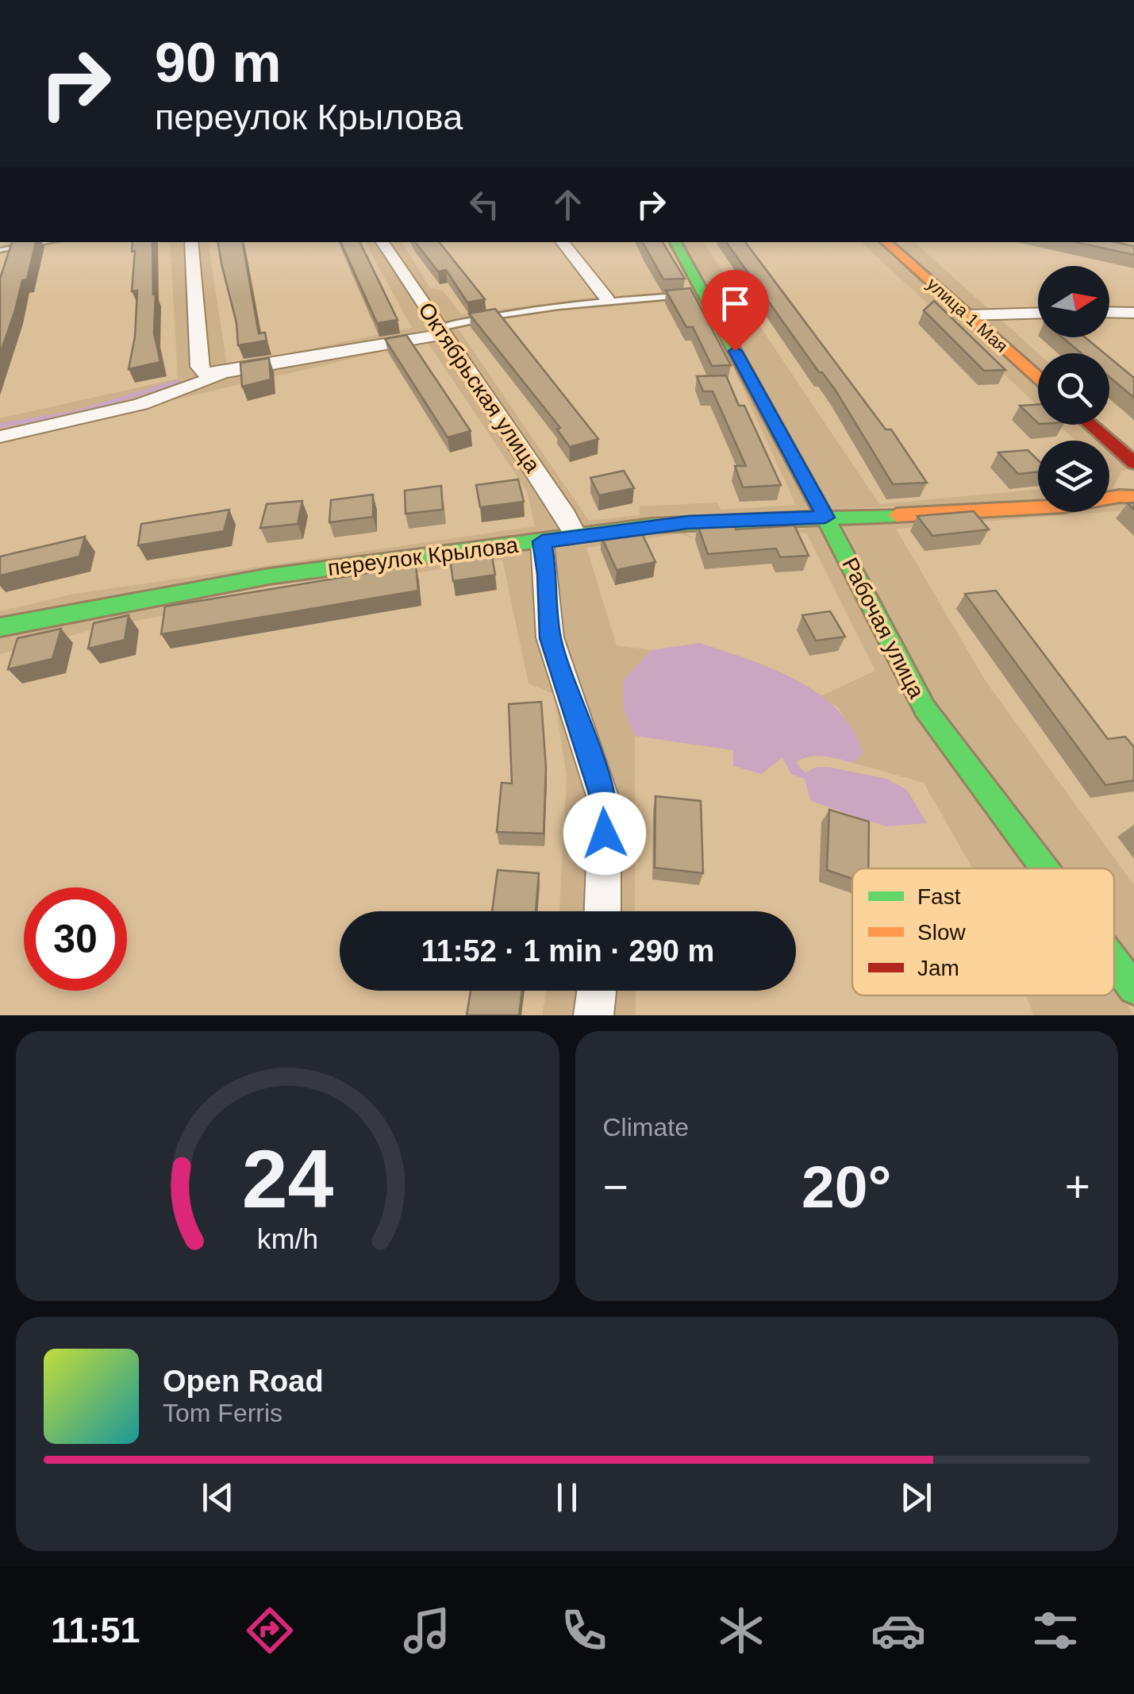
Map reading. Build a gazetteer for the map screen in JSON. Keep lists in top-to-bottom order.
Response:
{
  "streets": {
    "street": [
      "улица 1 Мая",
      "Октябрьская улица",
      "переулок Крылова",
      "Рабочая улица"
    ]
  },
  "crossings": [
    ["Октябрьская улица", "переулок Крылова"],
    ["переулок Крылова", "Рабочая улица"]
  ],
  "legend": ["Fast", "Slow", "Jam"],
  "north": "right",
  "page": {
    "turn": ["90 m", "переулок Крылова"],
    "limit": "30",
    "trip": "11:52 · 1 min · 290 m",
    "tile": "Climate",
    "heat": ["−", "20°", "+"],
    "song": ["Open Road", "Tom Ferris"],
    "tabs": "11:51",
    "gauge": ["24", "km/h"]
  }
}
